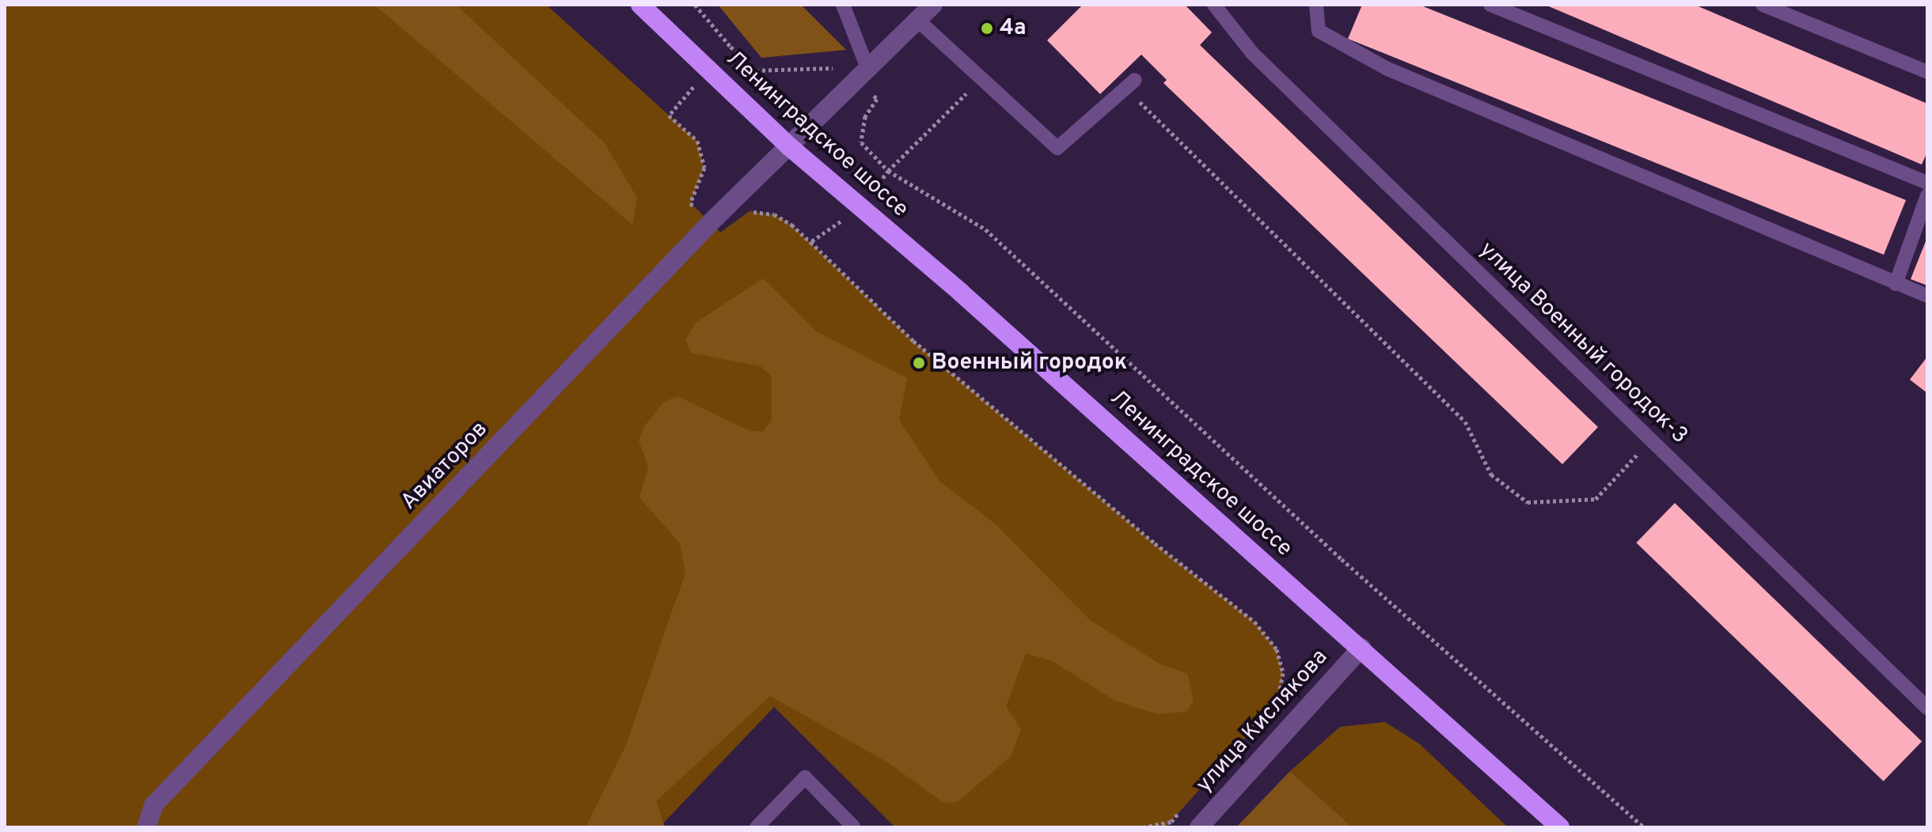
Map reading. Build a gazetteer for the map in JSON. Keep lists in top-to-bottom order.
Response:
{
  "streets": {
    "highway": ["Ленинградское шоссе"],
    "street": ["Авиаторов", "улица Кислякова"],
    "lane": ["улица Военный городок-3"]
  },
  "crossings": [
    ["Ленинградское шоссе", "Авиаторов"],
    ["Ленинградское шоссе", "улица Кислякова"]
  ],
  "places": ["4а", "Военный городок"]
}
